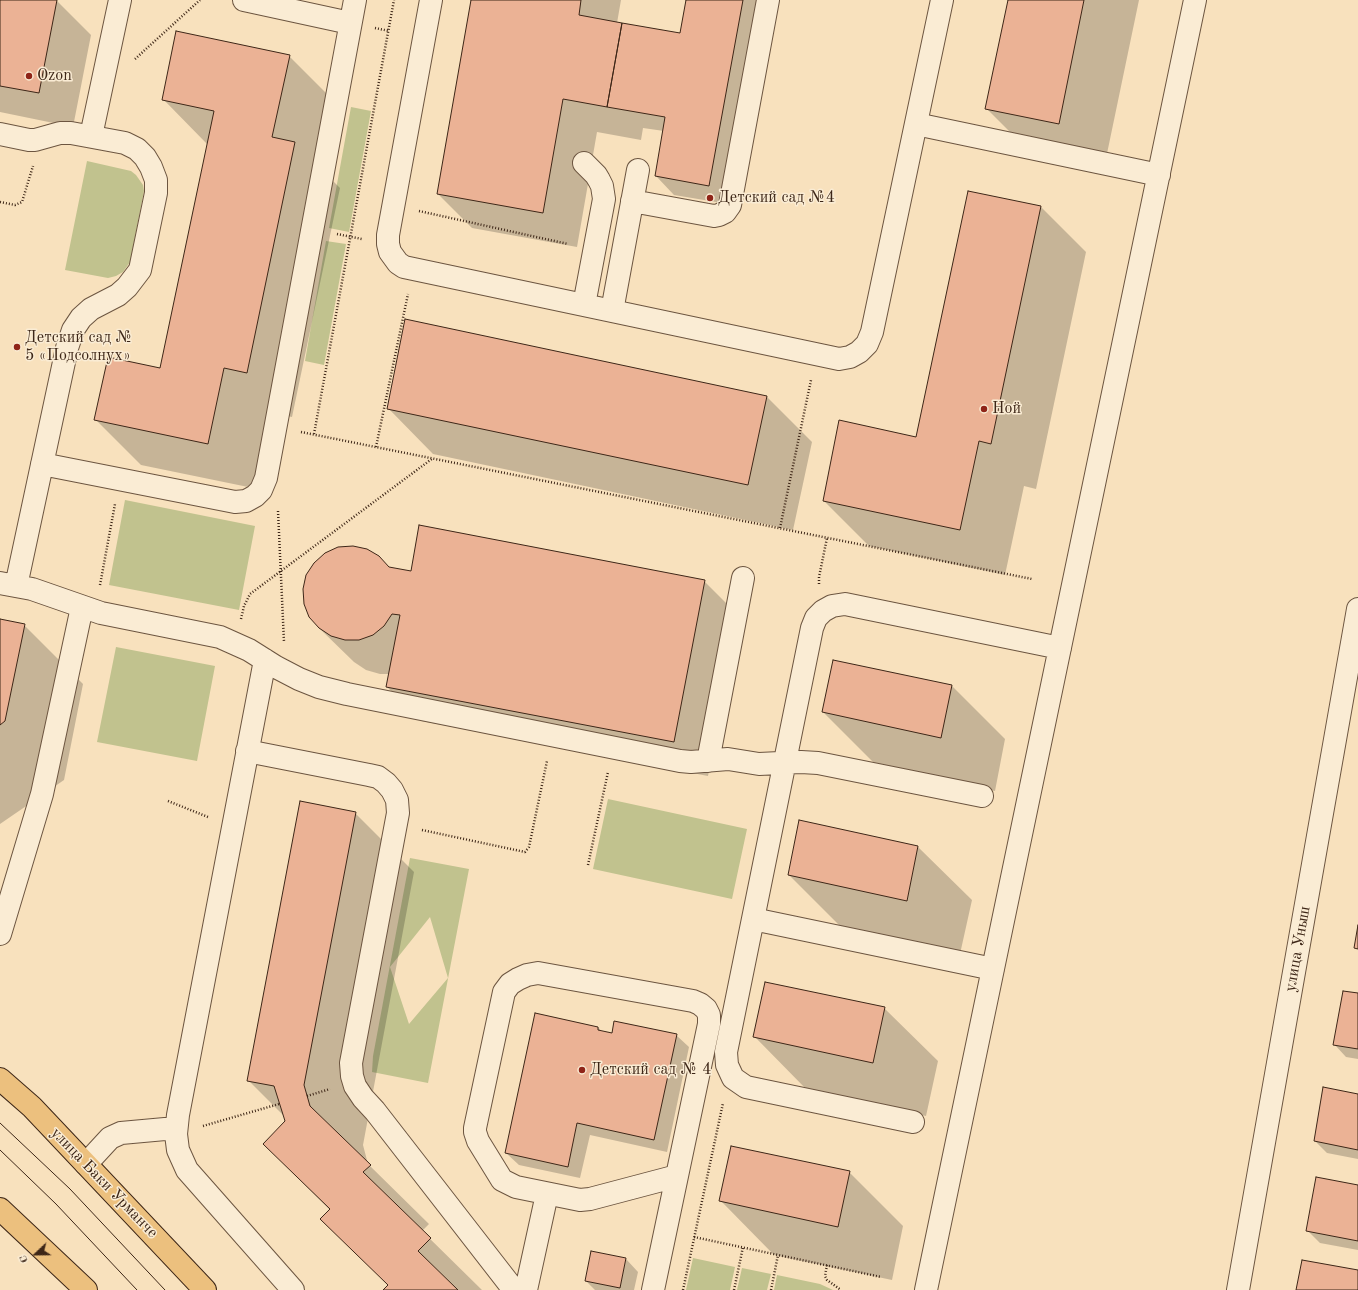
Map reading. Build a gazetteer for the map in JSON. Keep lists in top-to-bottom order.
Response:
{
  "streets": {
    "main road": ["улица Баки Урманче"],
    "street": ["улица Уныш"]
  },
  "places": [
    "Ozon",
    "Детский сад №4",
    "Детский сад № 5 «Подсолнух»",
    "Ной",
    "Детский сад № 4"
  ],
  "north": "left"
}
